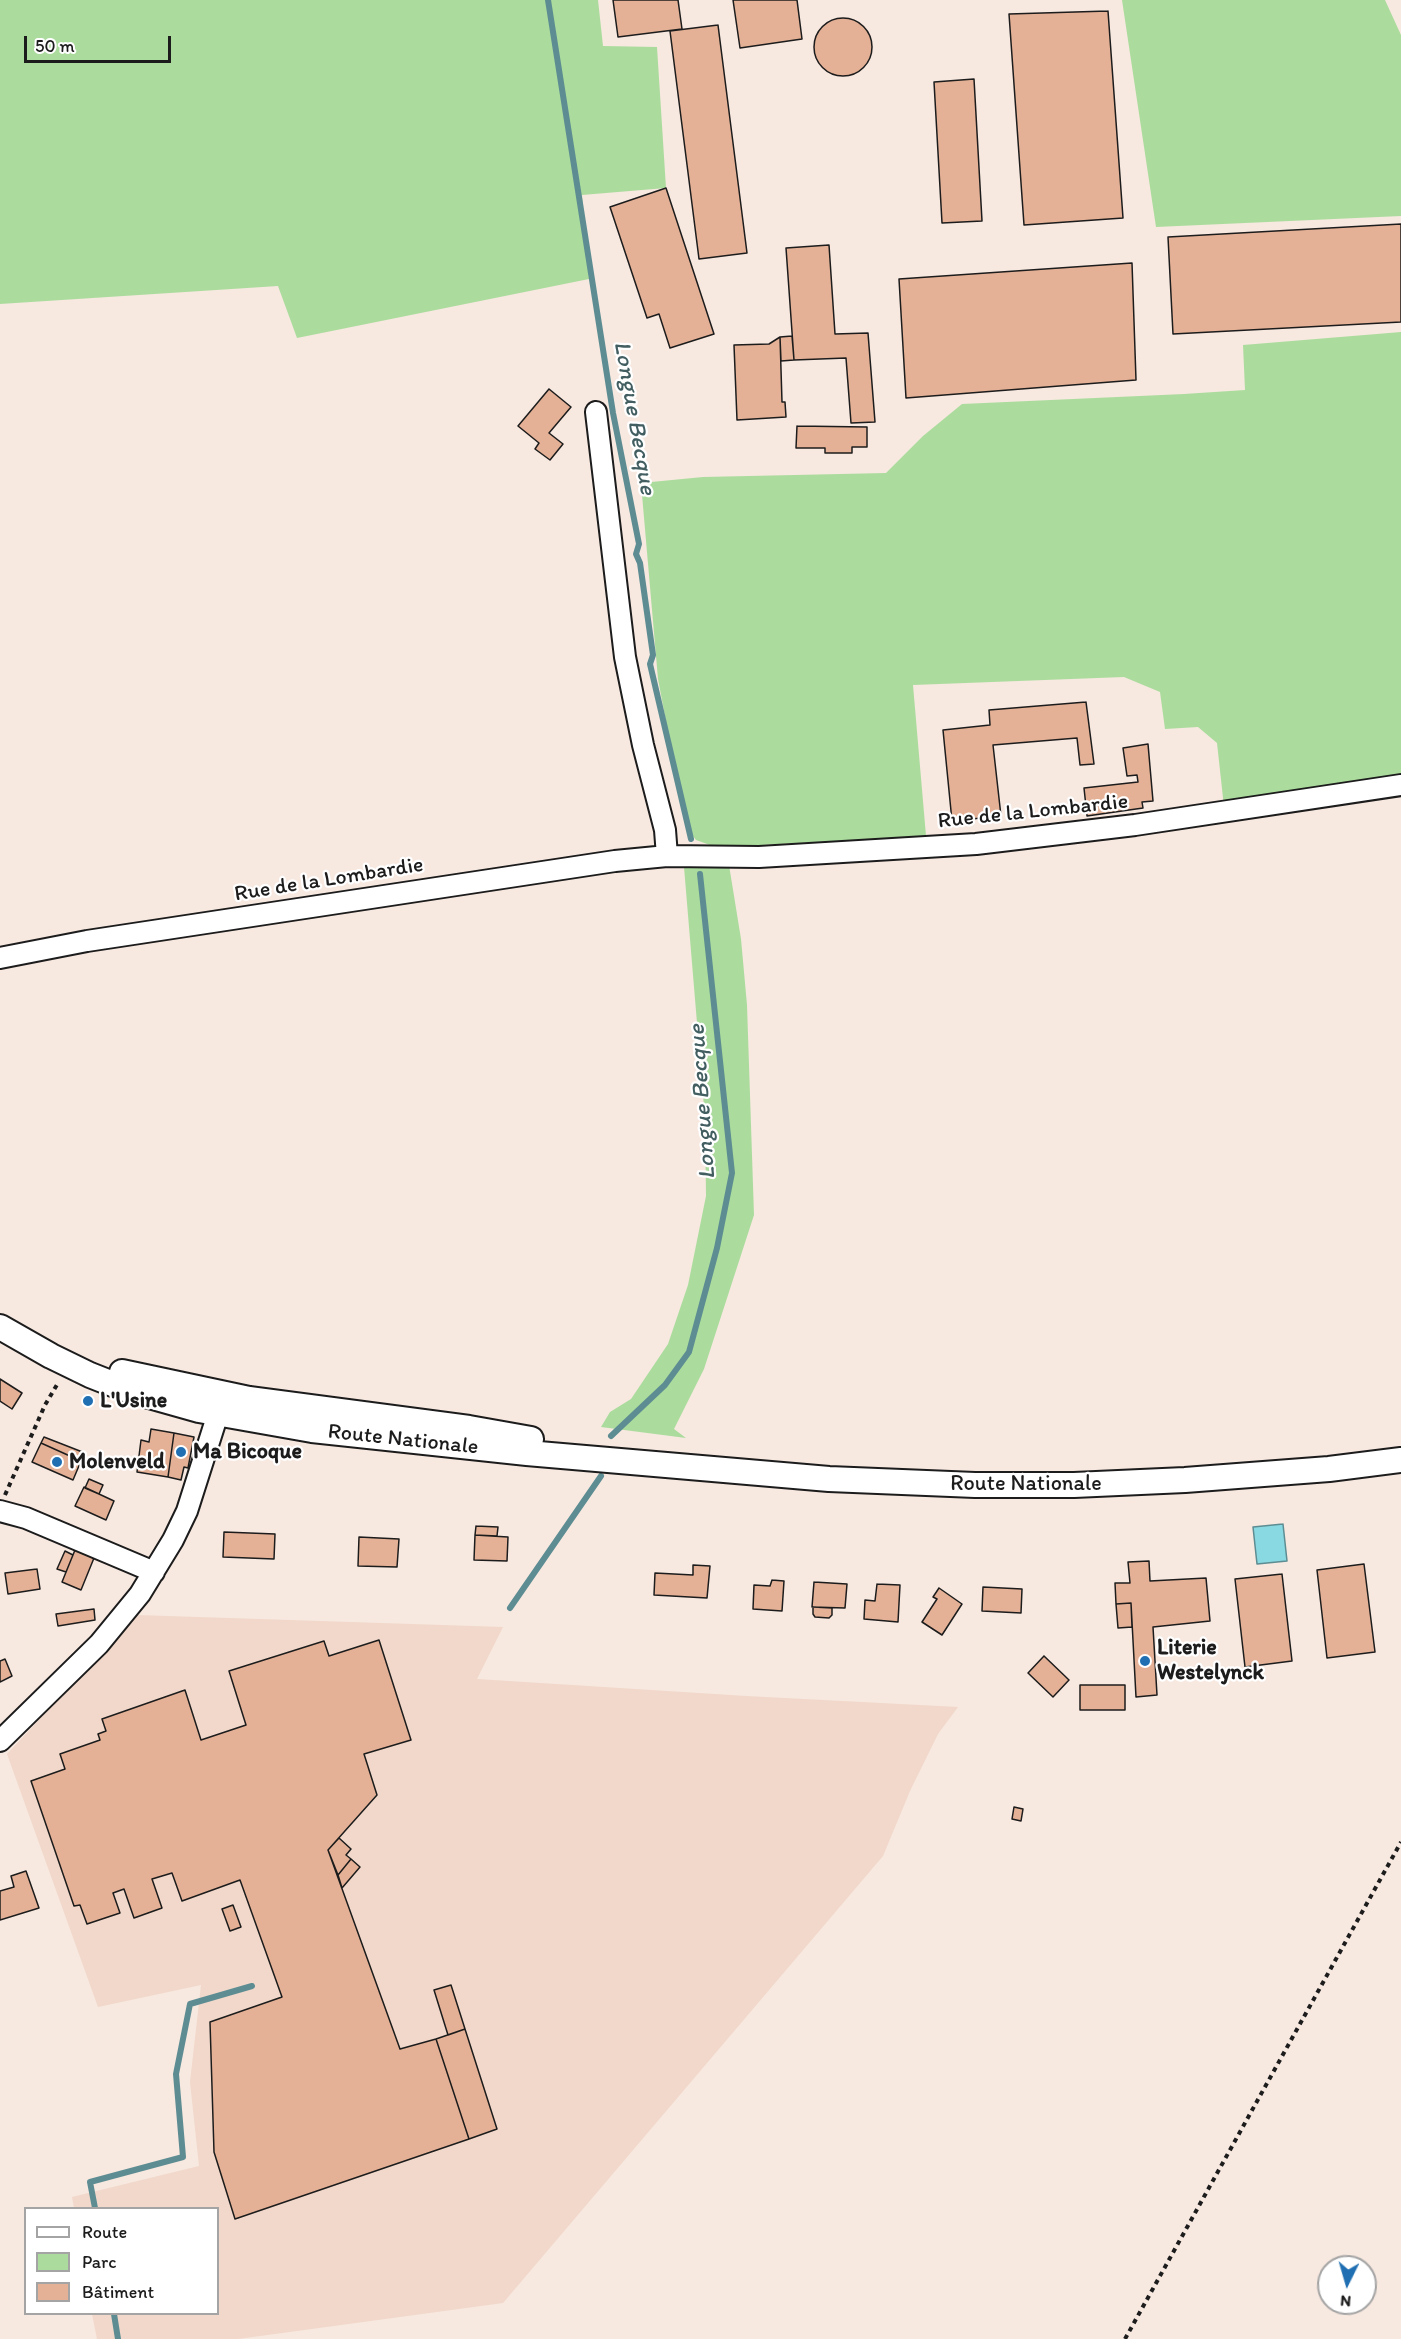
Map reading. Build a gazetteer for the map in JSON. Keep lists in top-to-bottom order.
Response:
{
  "streets": {
    "street": ["Rue de la Lombardie", "Route Nationale"]
  },
  "water": ["Longue Becque"],
  "places": [
    "L'Usine",
    "Ma Bicoque",
    "Molenveld",
    "Literie Westelynck"
  ],
  "legend": ["Route", "Parc", "Bâtiment"],
  "scale_bar": "50 m",
  "north": "bottom"
}
